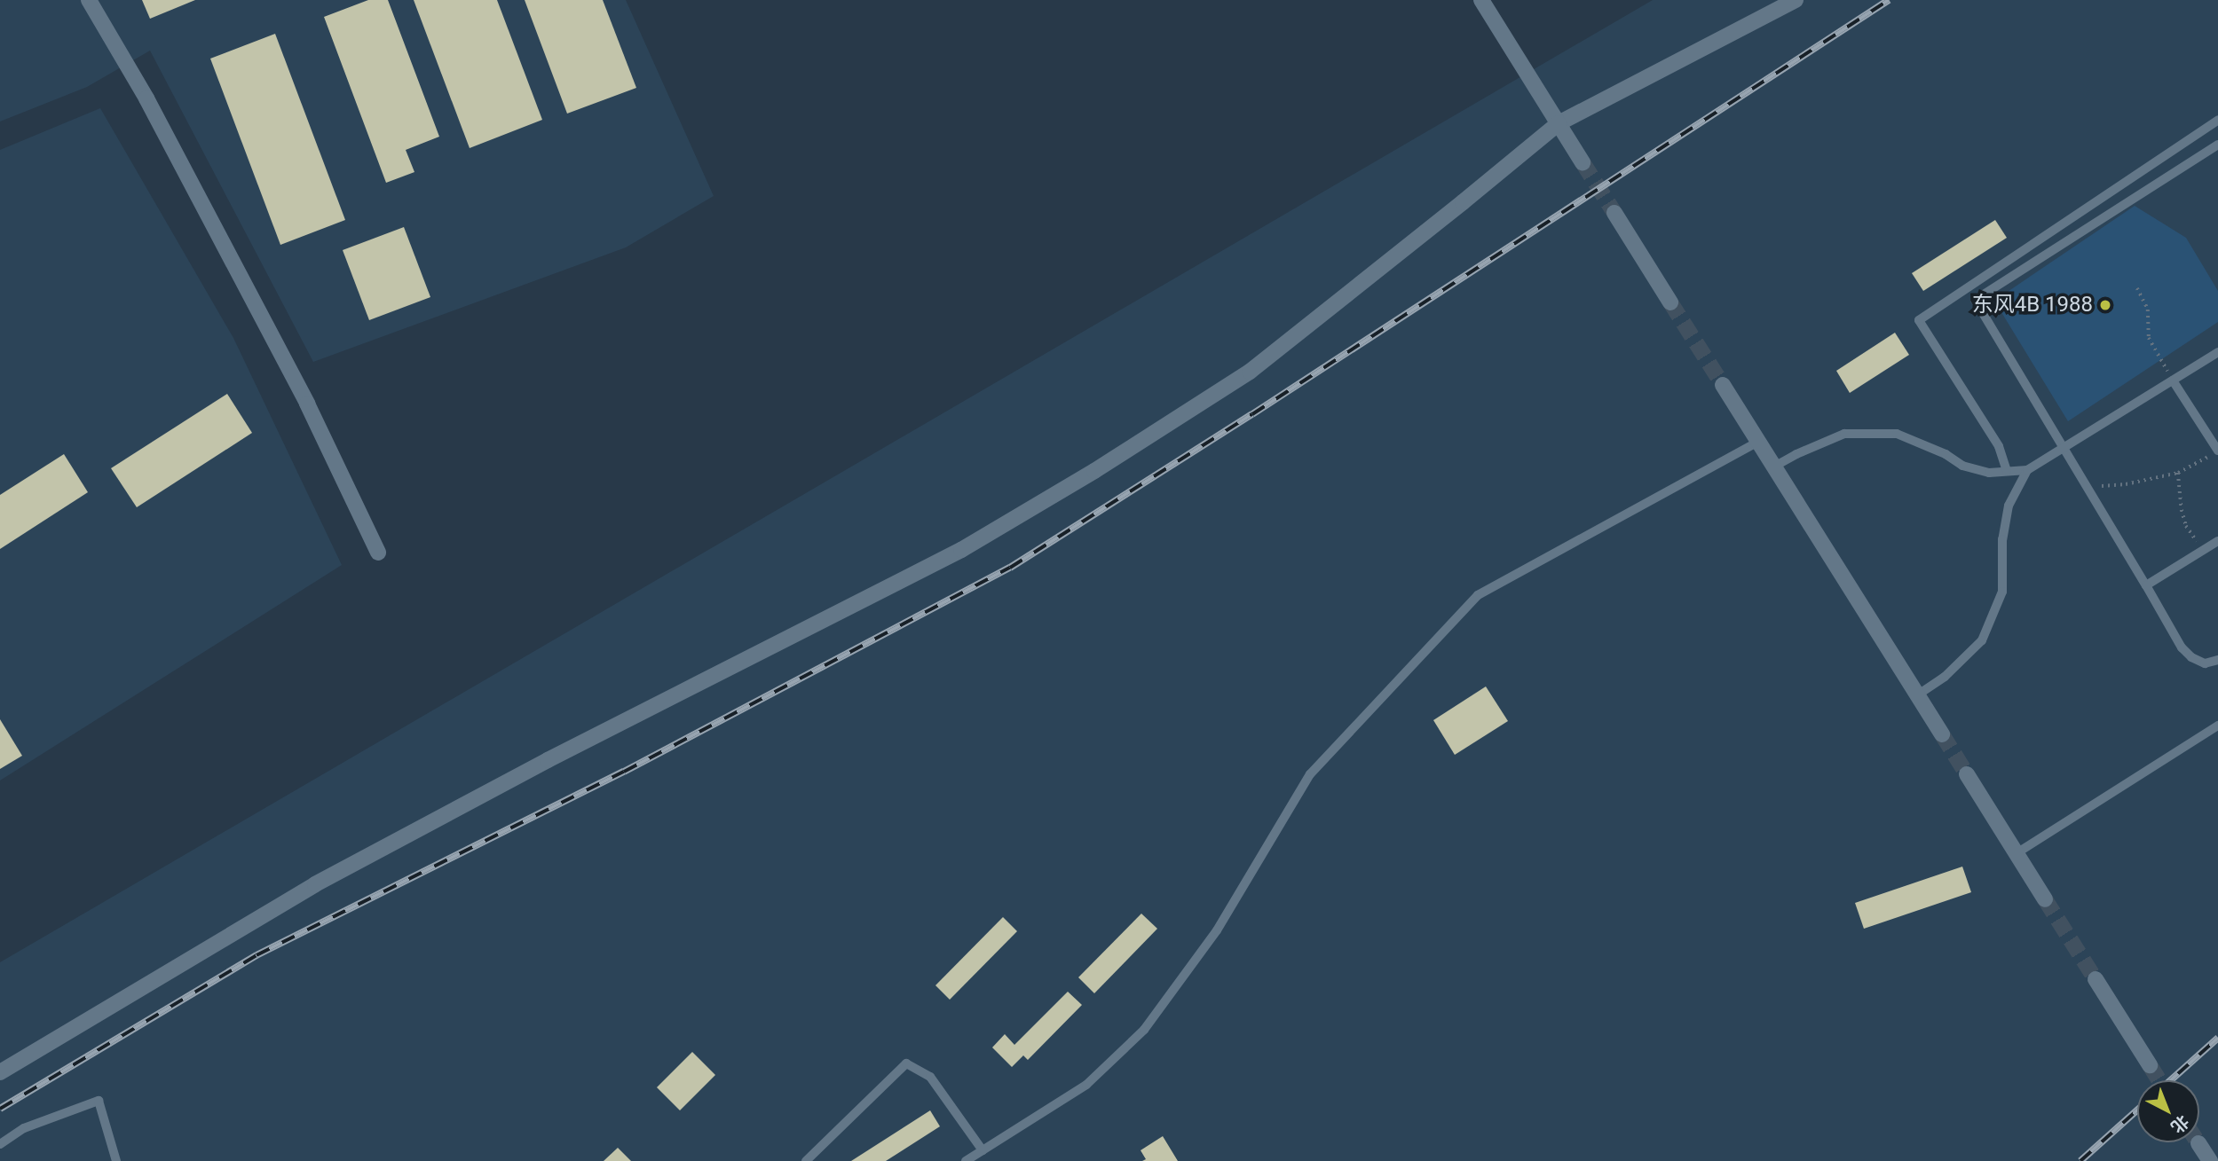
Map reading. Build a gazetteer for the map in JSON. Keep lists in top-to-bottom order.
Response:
{
  "places": ["东风4B 1988"],
  "north": "bottom right"
}
